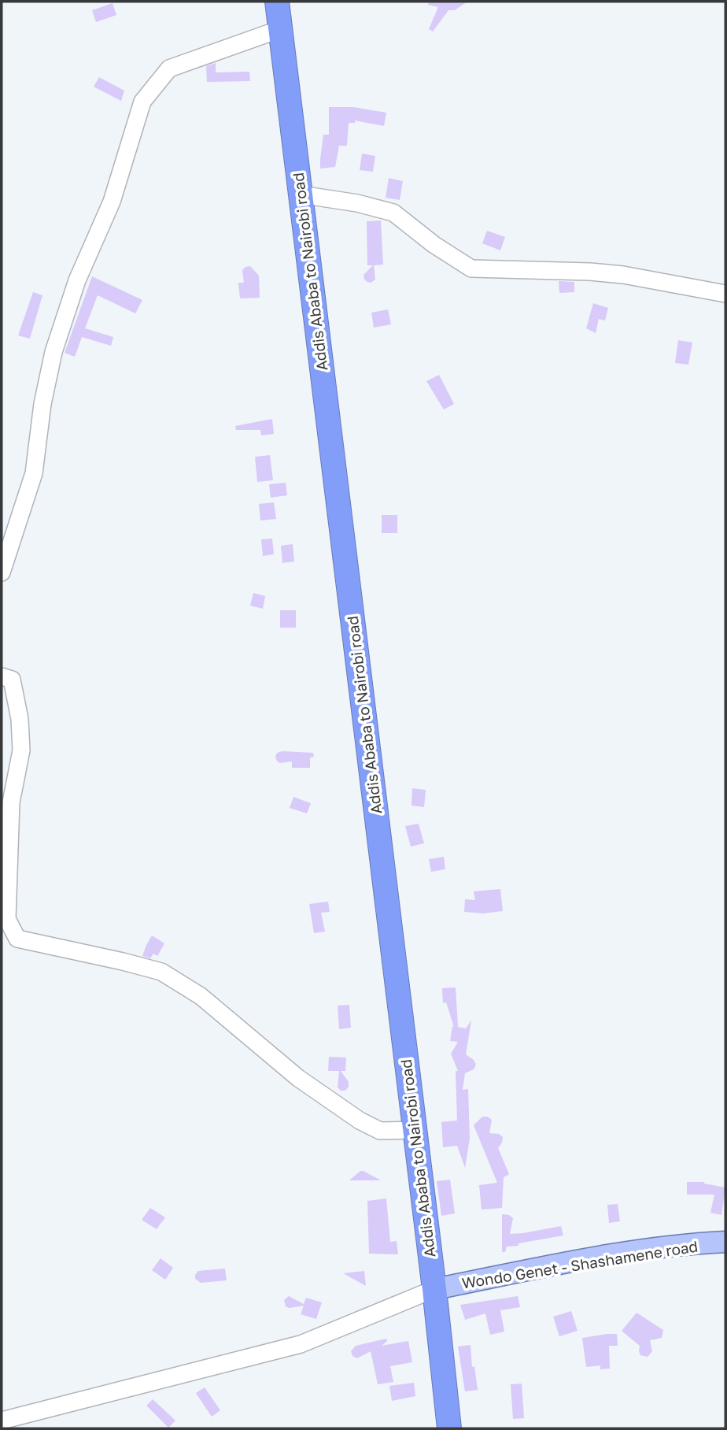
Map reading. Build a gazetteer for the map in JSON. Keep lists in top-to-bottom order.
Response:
{
  "streets": {
    "highway": ["Addis Ababa to Nairobi road"],
    "main road": ["Wondo Genet - Shashamene road"]
  },
  "crossings": [
    ["Addis Ababa to Nairobi road", "Wondo Genet - Shashamene road"]
  ]
}
